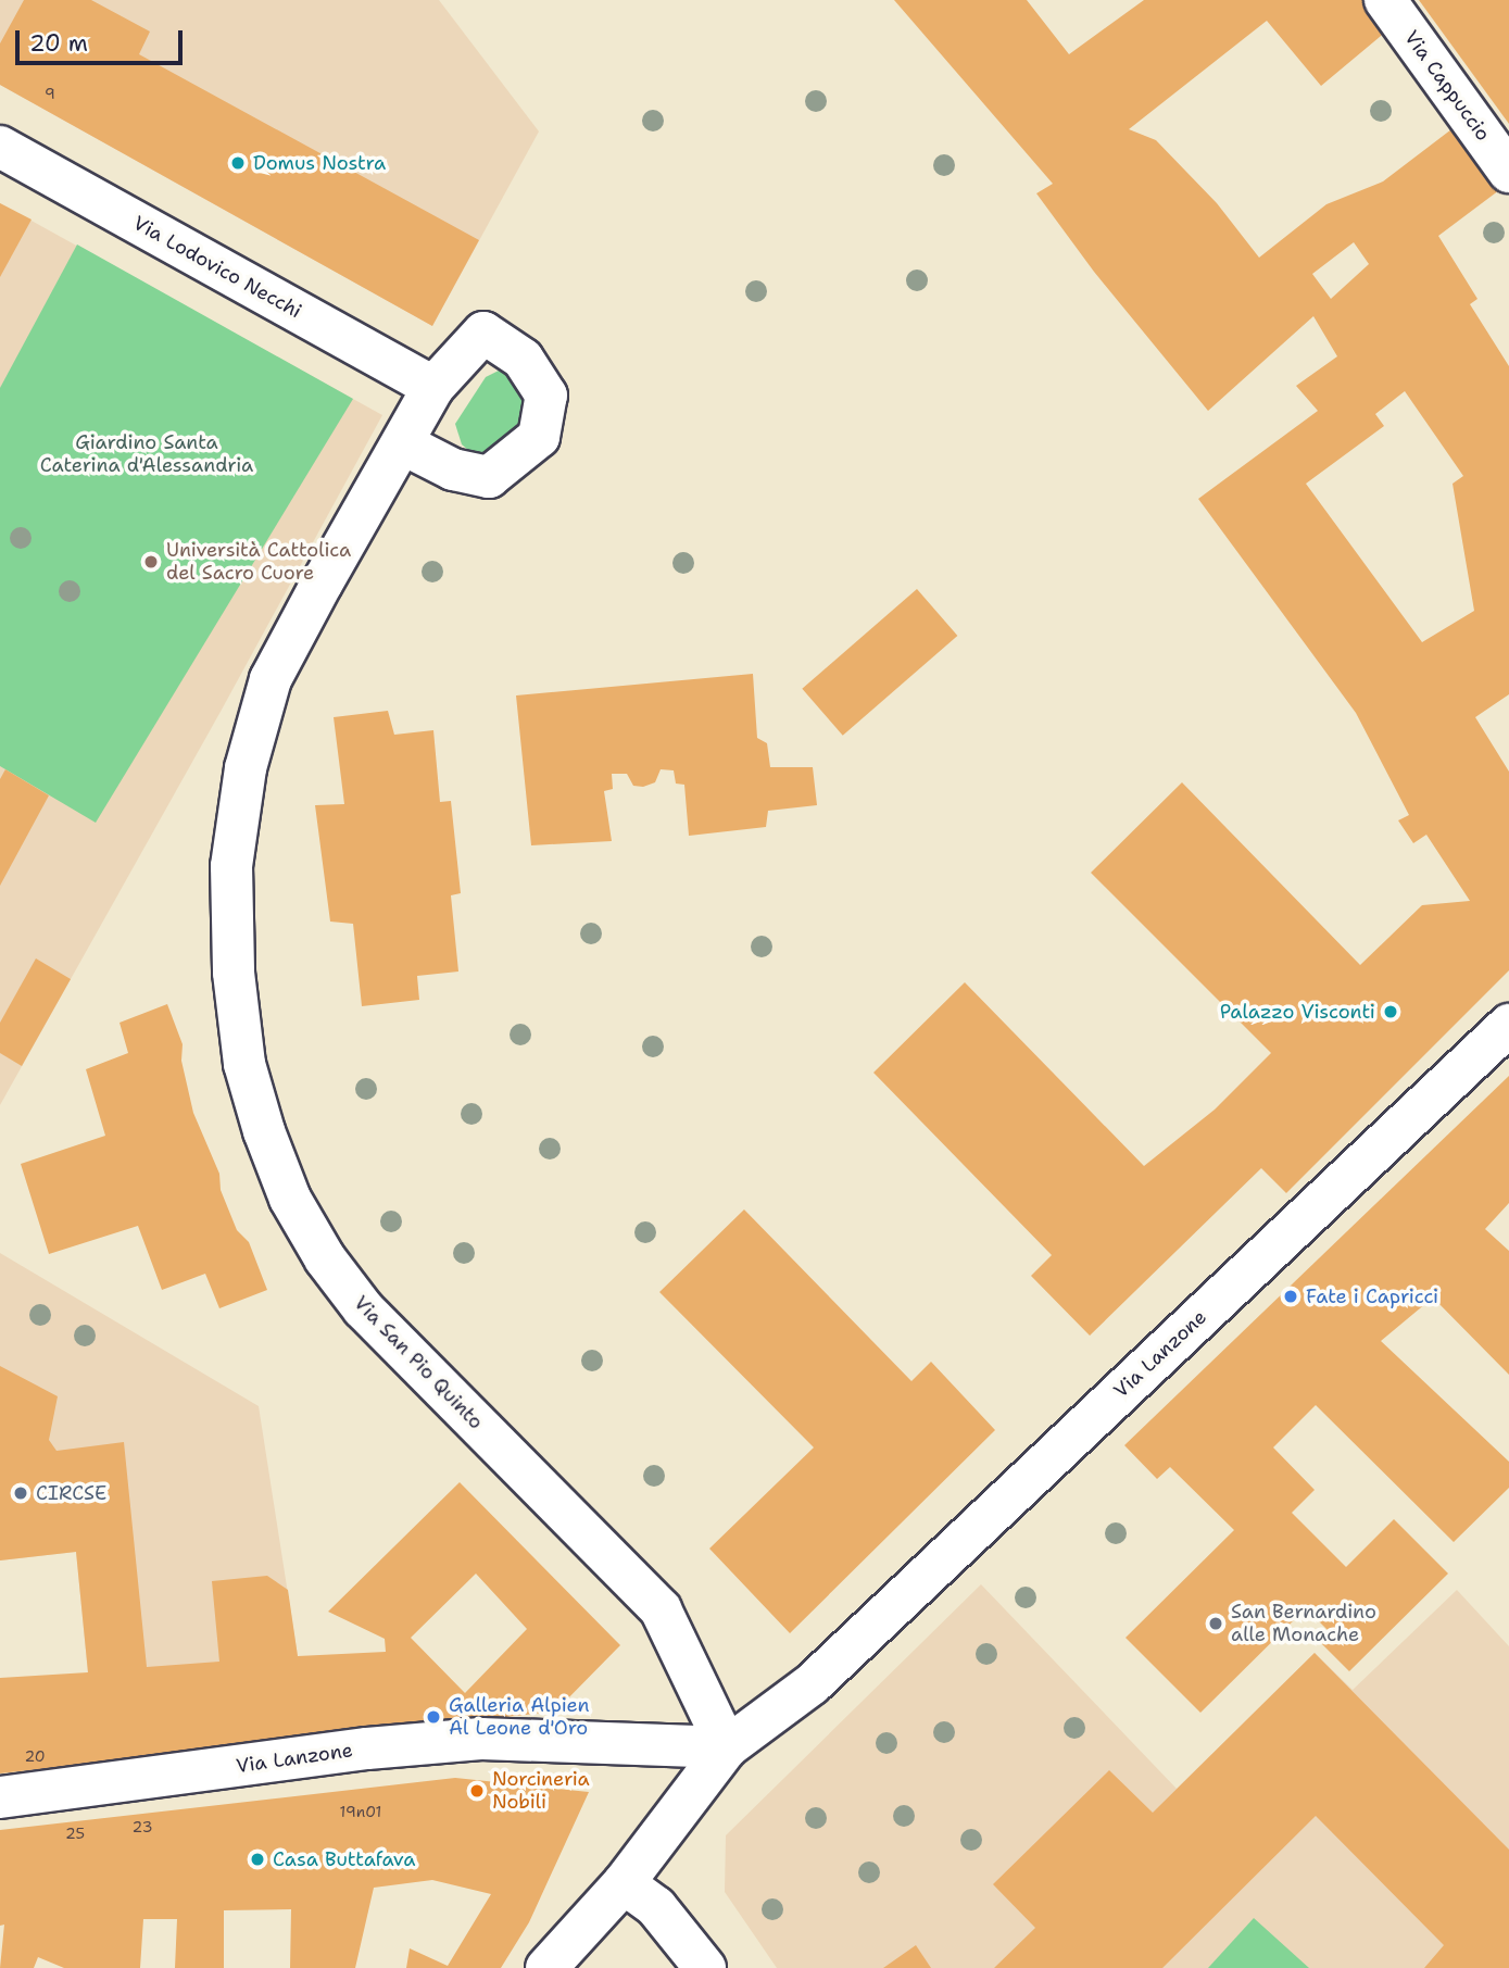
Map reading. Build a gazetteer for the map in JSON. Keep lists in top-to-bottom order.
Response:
{
  "streets": {
    "street": [
      "Via Cappuccio",
      "Via Lodovico Necchi",
      "Via Lanzone",
      "Via San Pio Quinto"
    ]
  },
  "crossings": [
    ["Via Lodovico Necchi", "Via San Pio Quinto"],
    ["Via Lanzone", "Via San Pio Quinto"]
  ],
  "parks": ["Giardino Santa Caterina d'Alessandria"],
  "places": [
    "Domus Nostra",
    "Università Cattolica del Sacro Cuore",
    "Palazzo Visconti",
    "Fate i Capricci",
    "CIRCSE",
    "San Bernardino alle Monache",
    "Galleria Alpien Al Leone d'Oro",
    "Norcineria Nobili",
    "Casa Buttafava"
  ],
  "house_numbers": [
    "9",
    "20",
    "19n01",
    "23",
    "25"
  ],
  "scale_bar": "20 m"
}
